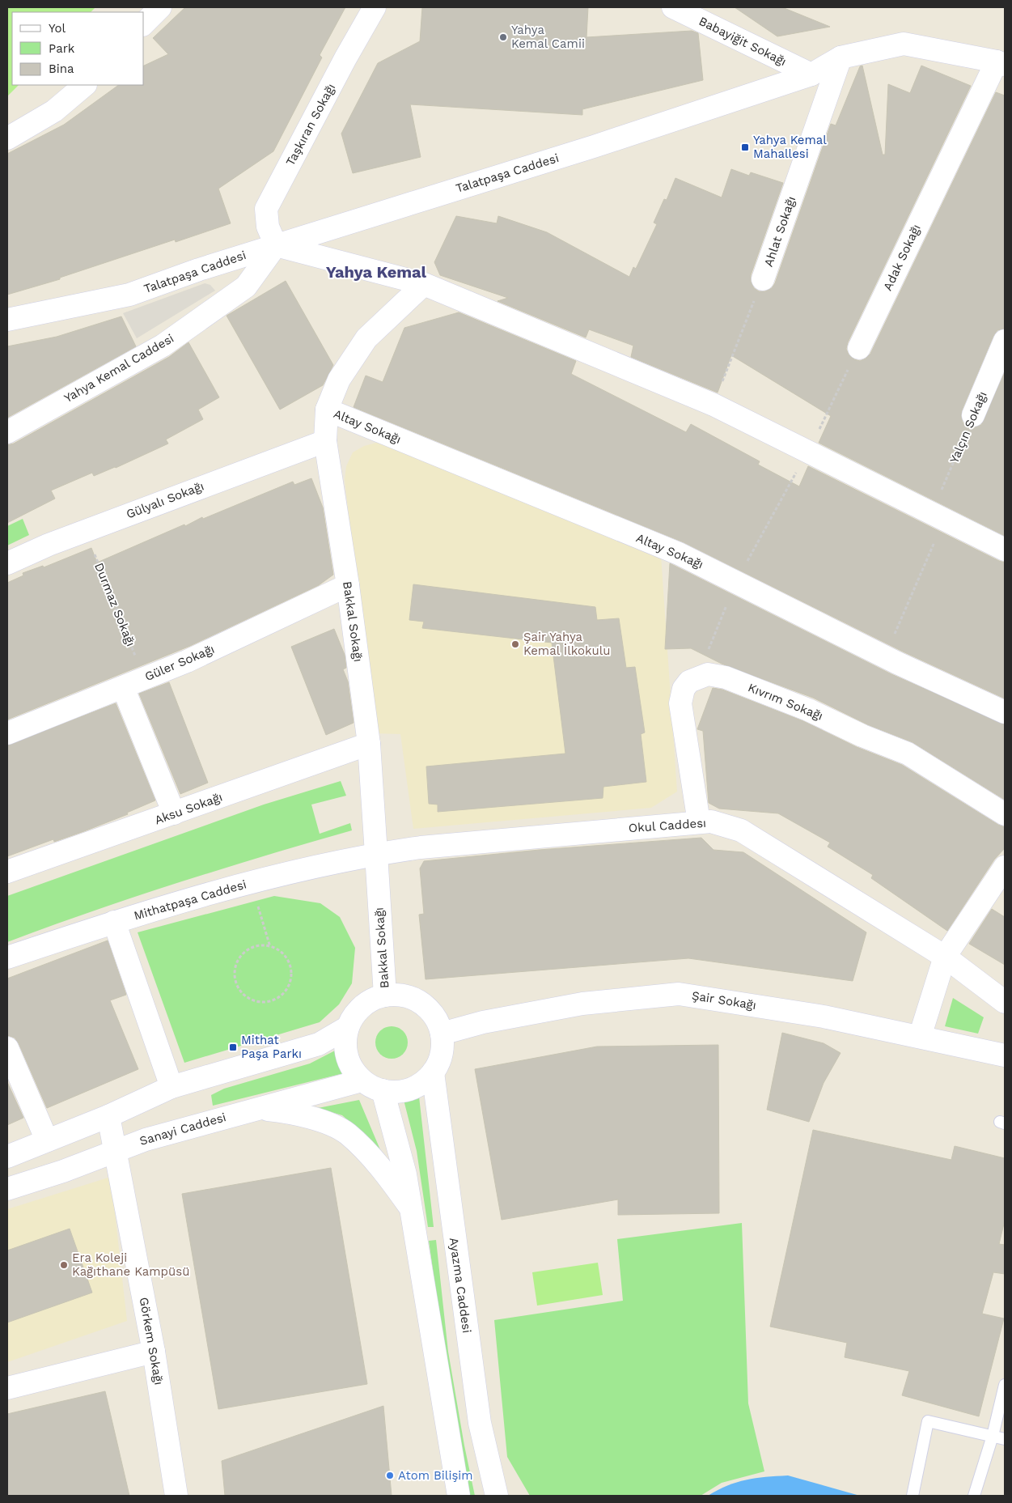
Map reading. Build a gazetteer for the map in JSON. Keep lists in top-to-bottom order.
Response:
{
  "streets": {
    "street": [
      "Babayiğit Sokağı",
      "Taşkıran Sokağı",
      "Talatpaşa Caddesi",
      "Ahlat Sokağı",
      "Adak Sokağı",
      "Yahya Kemal Caddesi",
      "Altay Sokağı",
      "Yalçın Sokağı",
      "Gülyalı Sokağı",
      "Bakkal Sokağı",
      "Güler Sokağı",
      "Kıvrım Sokağı",
      "Aksu Sokağı",
      "Okul Caddesı",
      "Mithatpaşa Caddesi",
      "Şair Sokağı",
      "Sanayi Caddesi",
      "Ayazma Caddesi",
      "Görkem Sokağı"
    ],
    "path": ["Durmaz Sokağı"]
  },
  "crossings": [
    ["Babayiğit Sokağı", "Talatpaşa Caddesi"],
    ["Taşkıran Sokağı", "Talatpaşa Caddesi"],
    ["Taşkıran Sokağı", "Yahya Kemal Caddesi"],
    ["Talatpaşa Caddesi", "Ahlat Sokağı"],
    ["Talatpaşa Caddesi", "Adak Sokağı"],
    ["Talatpaşa Caddesi", "Yahya Kemal Caddesi"],
    ["Altay Sokağı", "Yalçın Sokağı"],
    ["Altay Sokağı", "Bakkal Sokağı"],
    ["Gülyalı Sokağı", "Durmaz Sokağı"],
    ["Gülyalı Sokağı", "Bakkal Sokağı"],
    ["Durmaz Sokağı", "Güler Sokağı"],
    ["Bakkal Sokağı", "Güler Sokağı"],
    ["Bakkal Sokağı", "Aksu Sokağı"],
    ["Bakkal Sokağı", "Okul Caddesı"],
    ["Bakkal Sokağı", "Mithatpaşa Caddesi"],
    ["Bakkal Sokağı", "Şair Sokağı"],
    ["Bakkal Sokağı", "Sanayi Caddesi"],
    ["Bakkal Sokağı", "Ayazma Caddesi"],
    ["Okul Caddesı", "Mithatpaşa Caddesi"],
    ["Şair Sokağı", "Sanayi Caddesi"],
    ["Şair Sokağı", "Ayazma Caddesi"],
    ["Sanayi Caddesi", "Ayazma Caddesi"],
    ["Sanayi Caddesi", "Görkem Sokağı"]
  ],
  "districts": ["Yahya Kemal"],
  "places": {
    "other": [
      "Yahya Kemal Camii",
      "Şair Yahya Kemal İlkokulu",
      "Era Koleji Kağıthane Kampüsü",
      "Atom Bilişim"
    ],
    "transit": ["Yahya Kemal Mahallesi", "Mithat Paşa Parkı"]
  },
  "legend": ["Yol", "Park", "Bina"]
}
